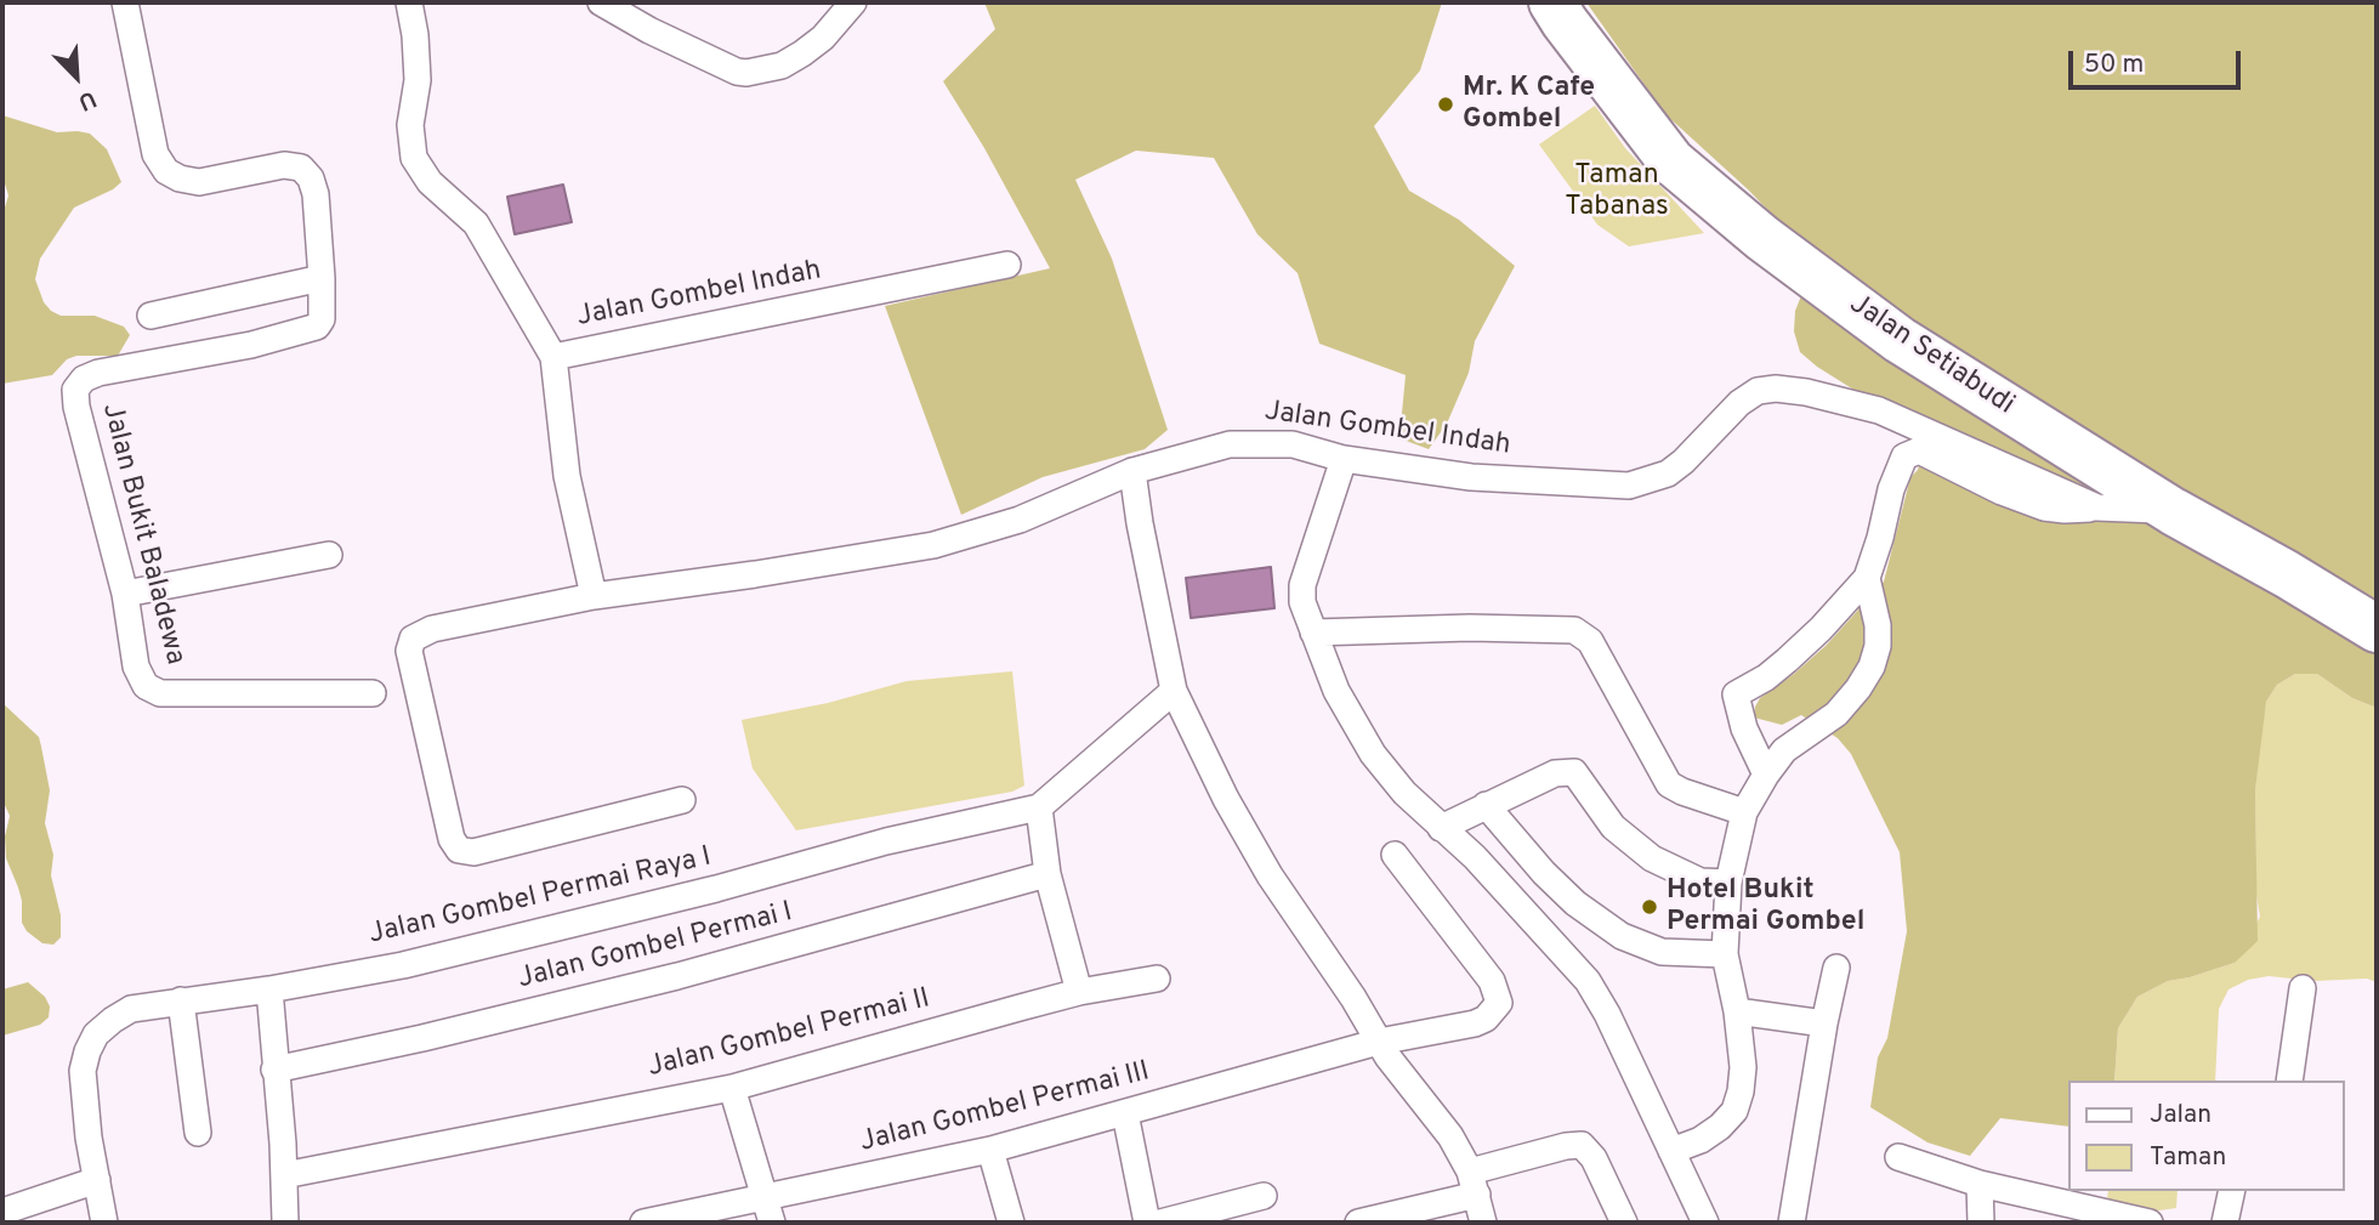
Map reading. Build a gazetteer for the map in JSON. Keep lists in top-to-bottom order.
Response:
{
  "streets": {
    "highway": ["Jalan Setiabudi"],
    "street": [
      "Jalan Gombel Indah",
      "Jalan Bukit Baladewa",
      "Jalan Gombel Permai Raya I",
      "Jalan Gombel Permai I",
      "Jalan Gombel Permai II",
      "Jalan Gombel Permai III"
    ]
  },
  "crossings": [
    ["Jalan Gombel Indah", "Jalan Setiabudi"]
  ],
  "parks": ["Taman Tabanas"],
  "places": ["Mr. K Cafe Gombel", "Hotel Bukit Permai Gombel"],
  "legend": ["Jalan", "Taman"],
  "scale_bar": "50 m",
  "north": "bottom right"
}
